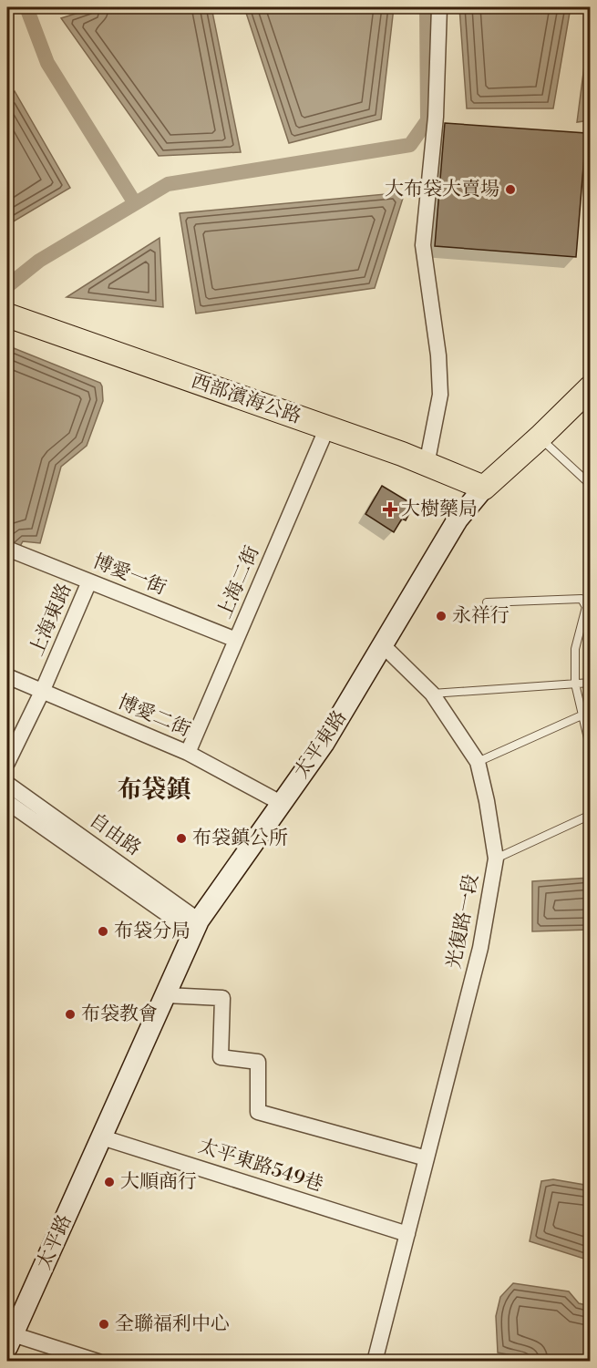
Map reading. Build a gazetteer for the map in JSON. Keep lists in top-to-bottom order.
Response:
{
  "streets": {
    "main road": ["西部濱海公路", "太平東路", "太平路"],
    "street": [
      "博愛一街",
      "上海二街",
      "上海東路",
      "博愛二街",
      "自由路",
      "光復路一段",
      "太平東路549巷"
    ]
  },
  "crossings": [
    ["西部濱海公路", "上海二街"],
    ["西部濱海公路", "太平東路"],
    ["博愛一街", "上海二街"],
    ["博愛一街", "上海東路"],
    ["上海二街", "博愛二街"],
    ["上海東路", "博愛二街"],
    ["博愛二街", "太平東路"],
    ["太平東路", "自由路"],
    ["太平東路", "光復路一段"],
    ["太平東路", "太平東路549巷"],
    ["太平東路", "太平路"],
    ["光復路一段", "太平東路549巷"],
    ["太平東路549巷", "太平路"]
  ],
  "districts": ["布袋鎮"],
  "places": {
    "other": [
      "大布袋大賣場",
      "永祥行",
      "布袋鎮公所",
      "布袋分局",
      "布袋教會",
      "大順商行",
      "全聯福利中心"
    ],
    "health": ["大樹藥局"]
  }
}
